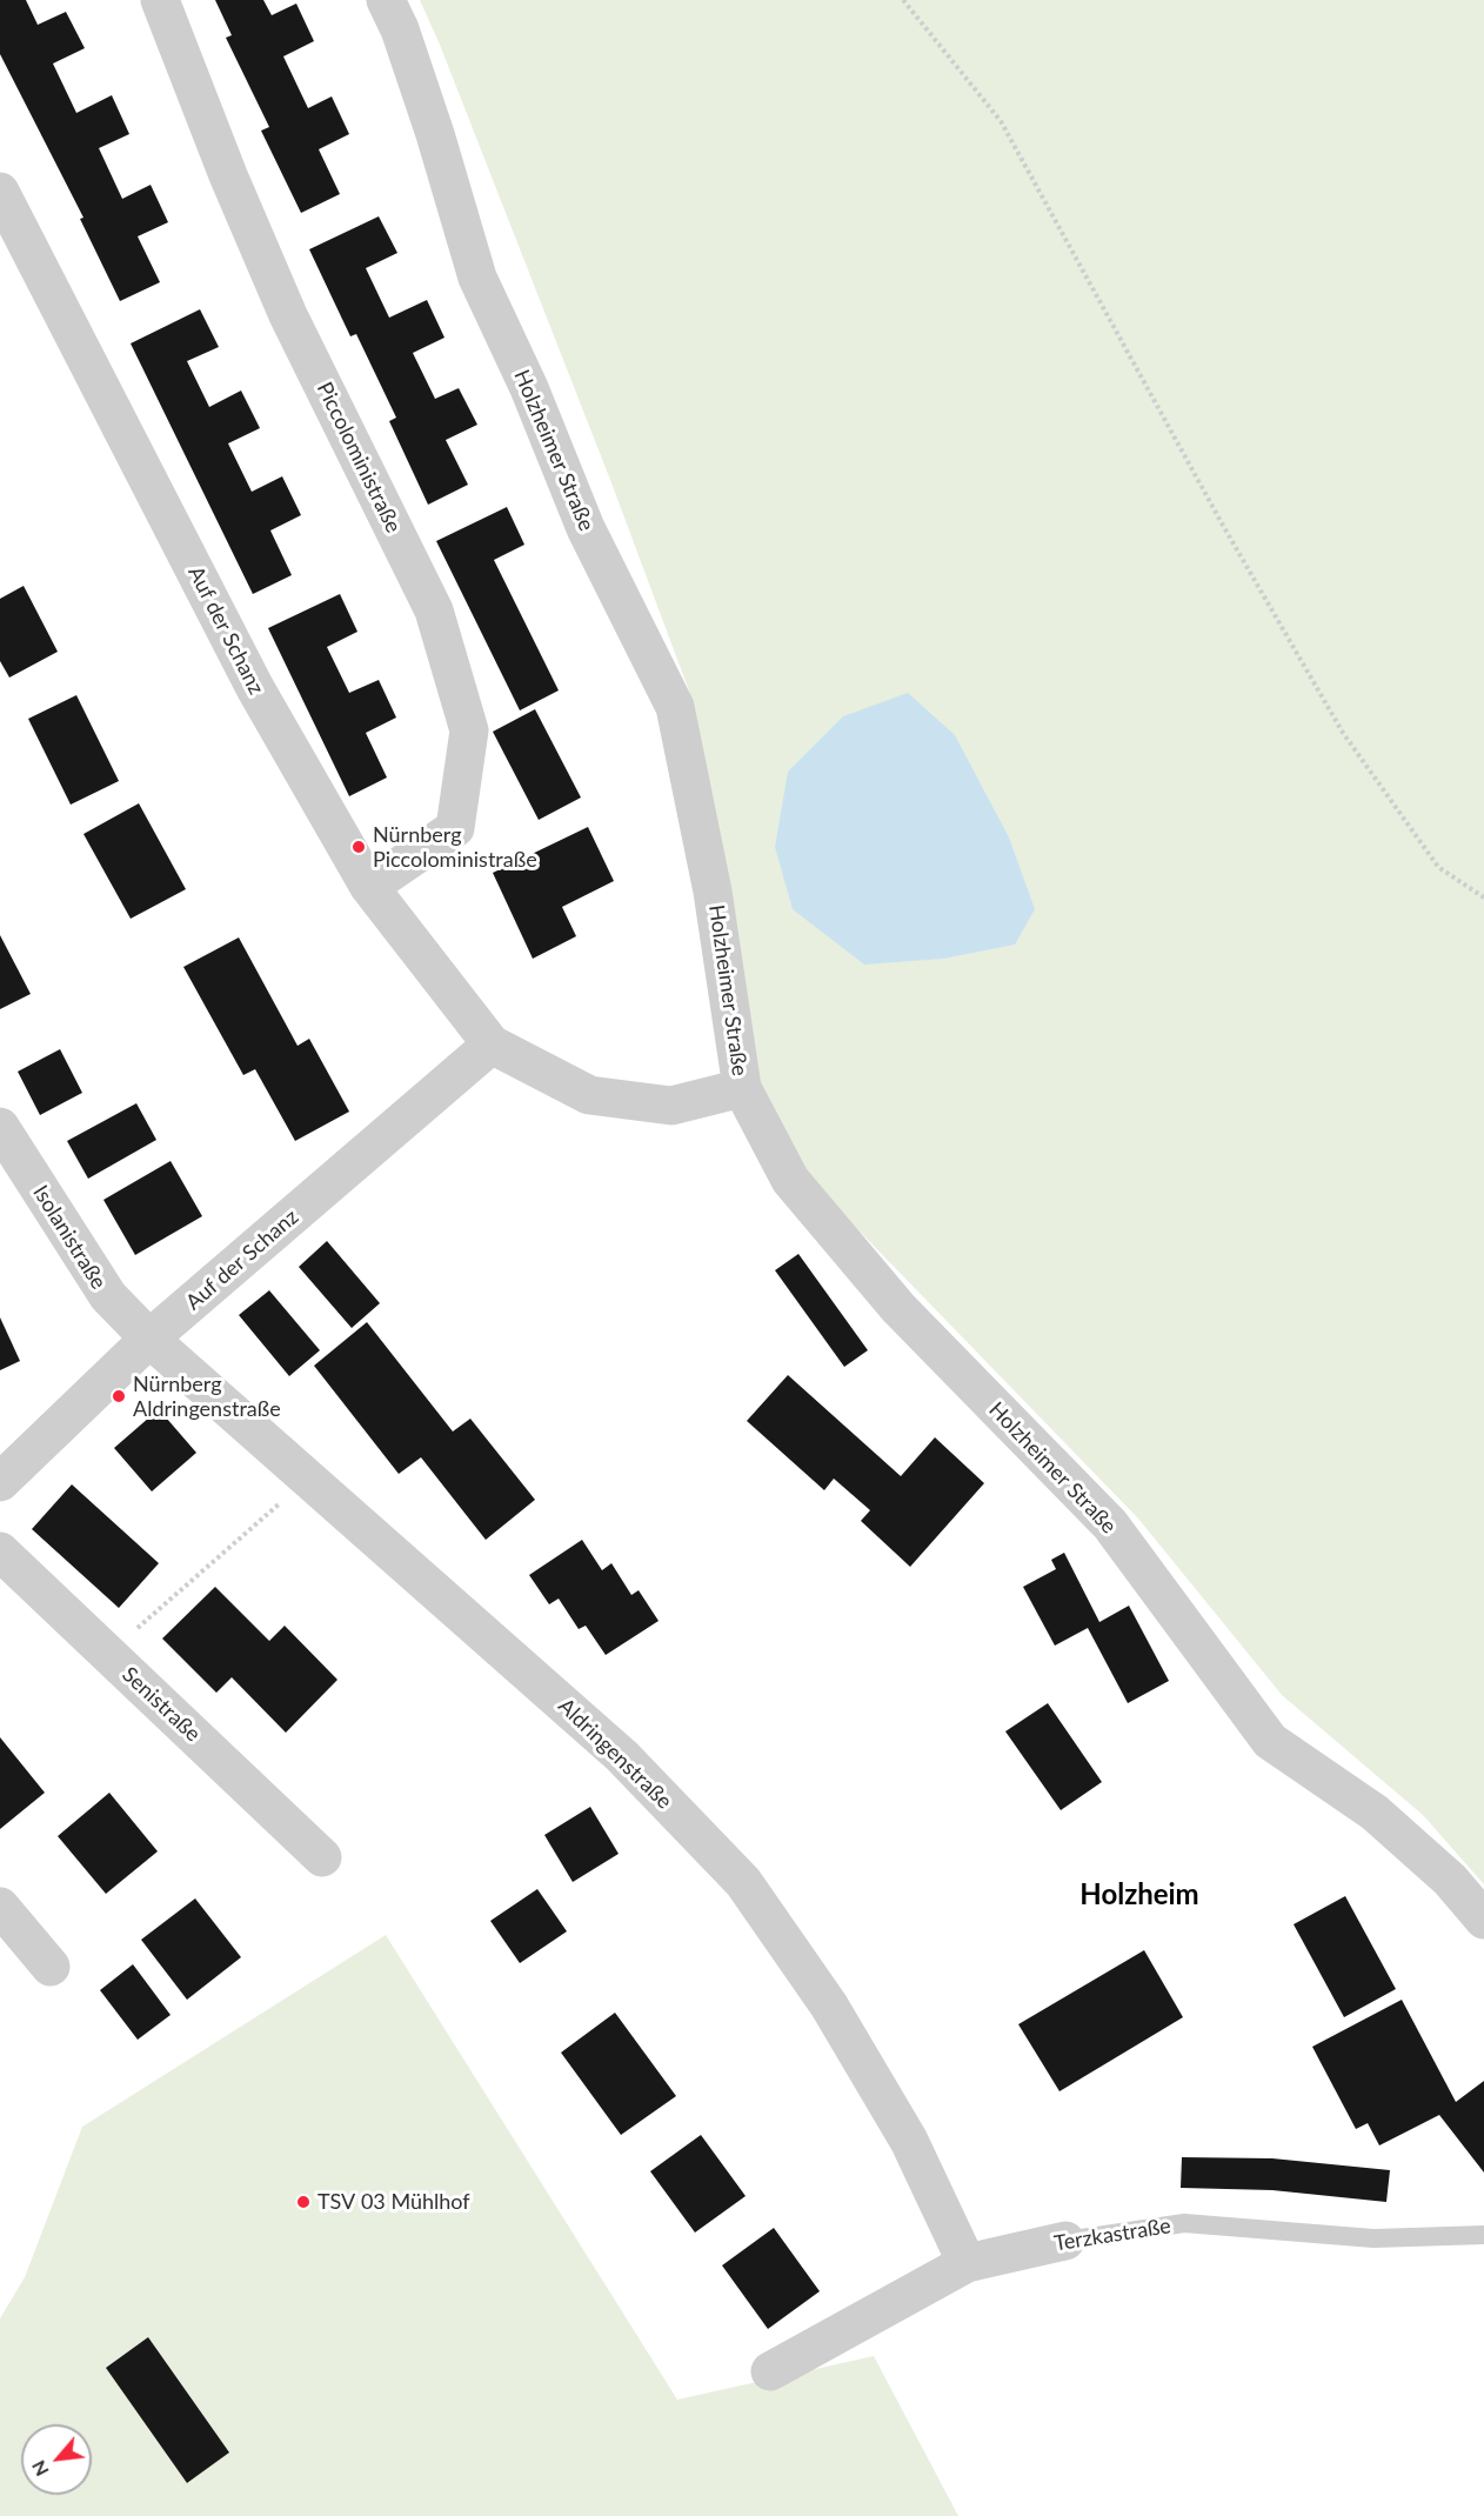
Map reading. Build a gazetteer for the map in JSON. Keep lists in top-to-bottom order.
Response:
{
  "streets": {
    "street": [
      "Holzheimer Straße",
      "Piccoloministraße",
      "Auf der Schanz",
      "Isolanistraße",
      "Senistraße",
      "Aldringenstraße",
      "Terzkastraße"
    ]
  },
  "crossings": [
    ["Holzheimer Straße", "Auf der Schanz"],
    ["Piccoloministraße", "Auf der Schanz"],
    ["Auf der Schanz", "Isolanistraße"],
    ["Auf der Schanz", "Aldringenstraße"],
    ["Isolanistraße", "Aldringenstraße"],
    ["Aldringenstraße", "Terzkastraße"]
  ],
  "districts": ["Holzheim"],
  "places": ["Nürnberg Piccoloministraße", "Nürnberg Aldringenstraße", "TSV 03 Mühlhof"],
  "north": "bottom left"
}
